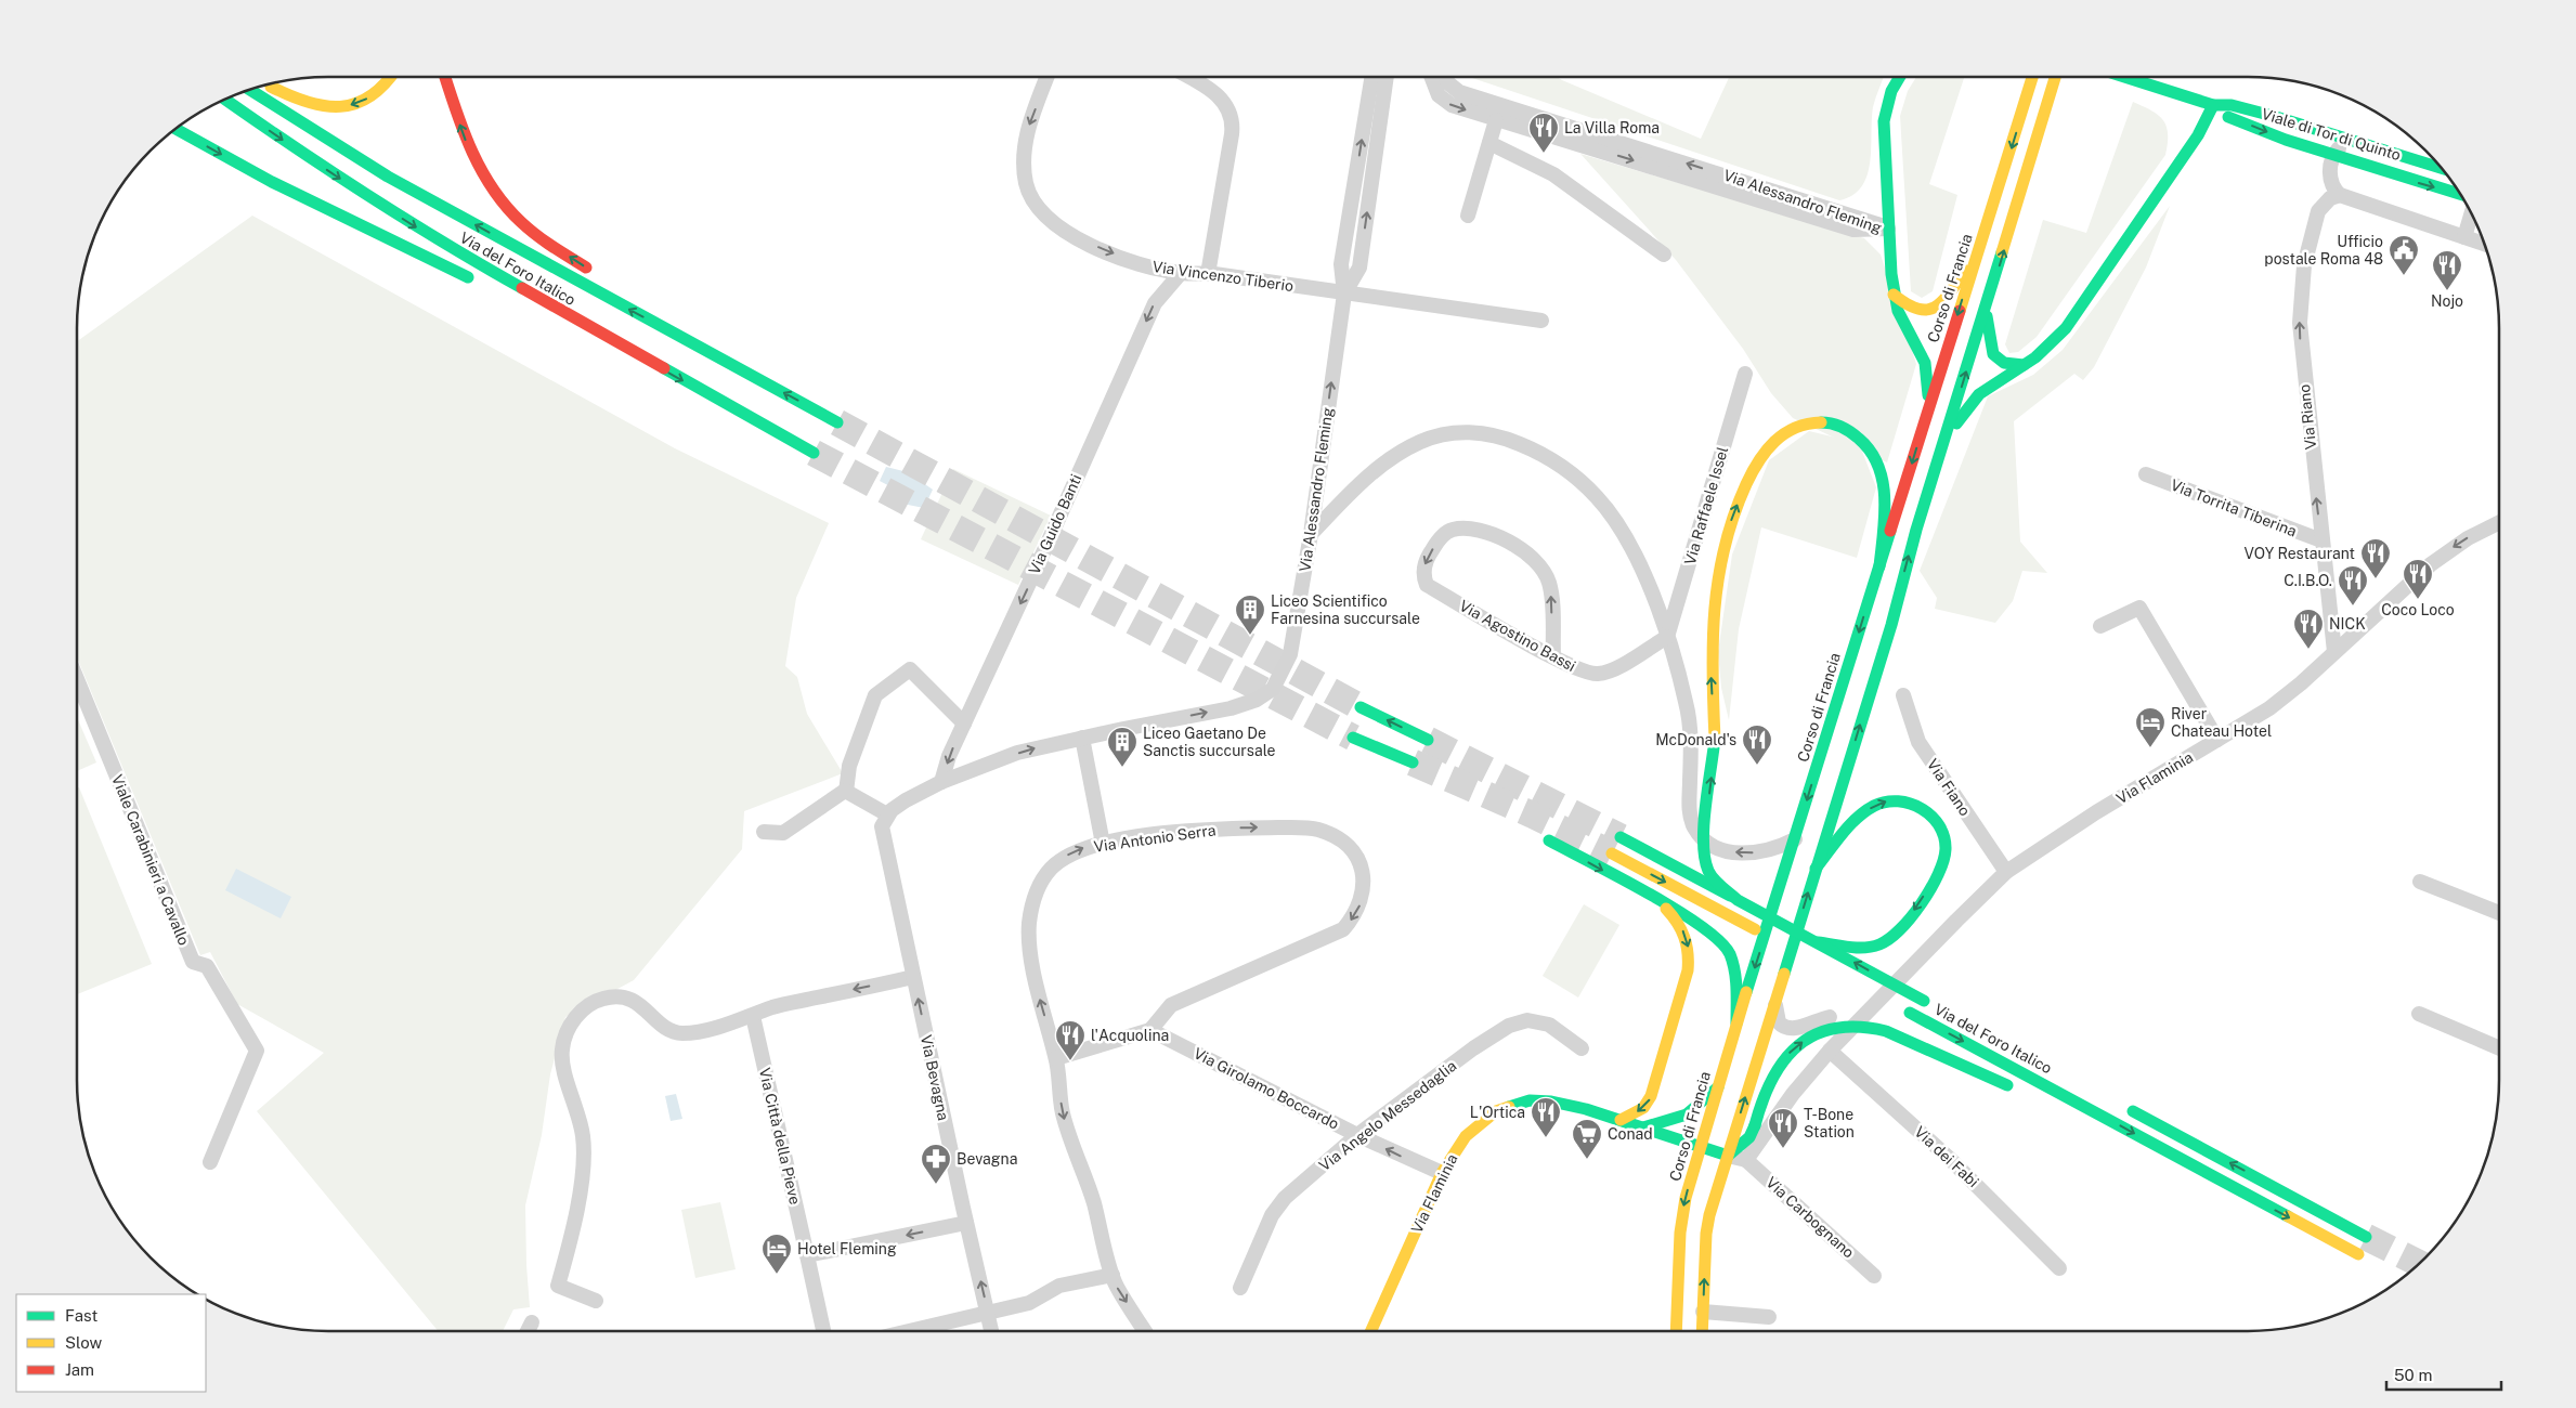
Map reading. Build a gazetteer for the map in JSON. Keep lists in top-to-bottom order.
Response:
{
  "streets": {
    "main road": [
      "Viale di Tor di Quinto",
      "Via del Foro Italico",
      "Corso di Francia",
      "Via Flaminia"
    ],
    "street": [
      "Via Alessandro Fleming",
      "Via Vincenzo Tiberio",
      "Via Riano",
      "Via Raffaele Issel",
      "Via Torrita Tiberina",
      "Via Guido Banti",
      "Via Agostino Bassi",
      "Via Fiano",
      "Via Antonio Serra",
      "Viale Carabinieri a Cavallo",
      "Via Bevagna",
      "Via Girolamo Boccardo",
      "Via Angelo Messedaglia",
      "Via Città della Pieve",
      "Via dei Fabi",
      "Via Carbognano"
    ]
  },
  "crossings": [
    ["Viale di Tor di Quinto", "Via Riano"],
    ["Via Alessandro Fleming", "Via Vincenzo Tiberio"],
    ["Via Vincenzo Tiberio", "Via Guido Banti"],
    ["Corso di Francia", "Via Flaminia"],
    ["Via Riano", "Via Torrita Tiberina"],
    ["Via Riano", "Via Flaminia"],
    ["Via Raffaele Issel", "Via Agostino Bassi"],
    ["Via Flaminia", "Via Fiano"],
    ["Via Flaminia", "Via Girolamo Boccardo"],
    ["Via Flaminia", "Via dei Fabi"],
    ["Via Flaminia", "Via Carbognano"],
    ["Via Antonio Serra", "Via Girolamo Boccardo"],
    ["Via Girolamo Boccardo", "Via Angelo Messedaglia"]
  ],
  "one_way": ["Via Riano", "Via Guido Banti", "Via Bevagna"],
  "places": {
    "restaurant": [
      "La Villa Roma",
      "Nojo",
      "VOY Restaurant",
      "Coco Loco",
      "C.I.B.O.",
      "NICK",
      "McDonald's",
      "l'Acquolina",
      "L'Ortica",
      "T-Bone Station"
    ],
    "public building": ["Ufficio postale Roma 48"],
    "building": ["Liceo Scientifico Farnesina succursale", "Liceo Gaetano De Sanctis succursale"],
    "hotel": ["River Chateau Hotel", "Hotel Fleming"],
    "supermarket": ["Conad"],
    "pharmacy": ["Bevagna"]
  },
  "legend": ["Fast", "Slow", "Jam"],
  "scale_bar": "50 m"
}
